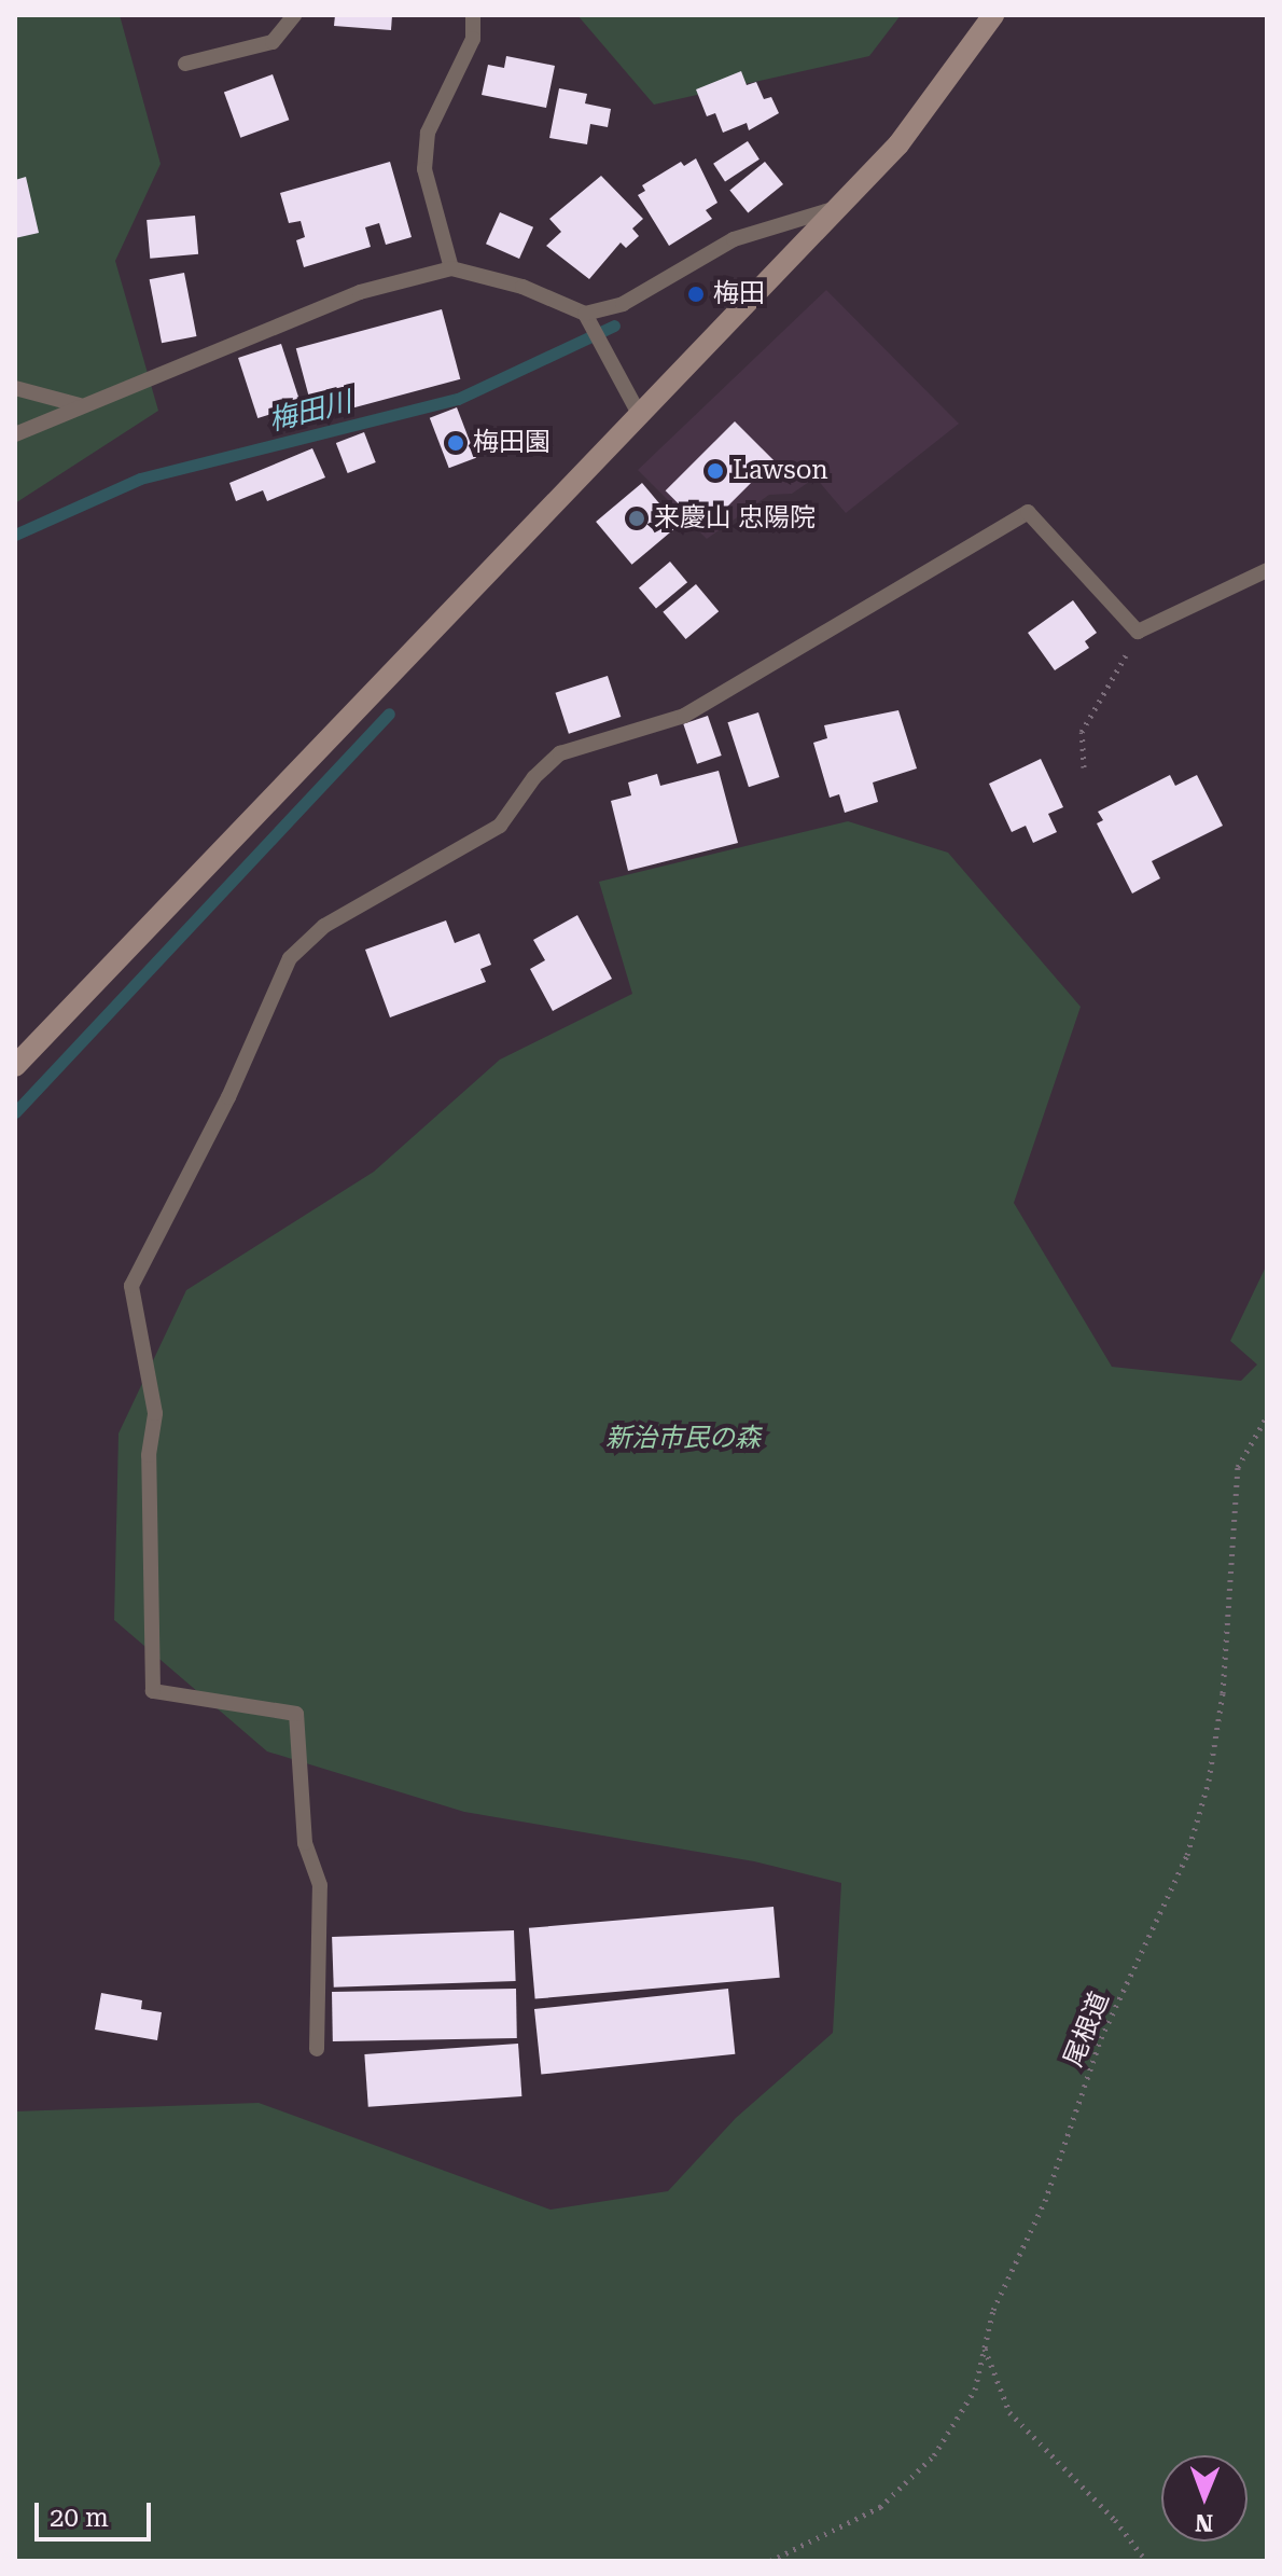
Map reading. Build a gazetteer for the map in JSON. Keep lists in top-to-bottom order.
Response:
{
  "streets": {
    "path": ["尾根道"]
  },
  "water": ["梅田川"],
  "parks": ["新治市民の森"],
  "places": [
    "梅田",
    "梅田園",
    "Lawson",
    "来慶山 忠陽院"
  ],
  "scale_bar": "20 m",
  "north": "bottom"
}
